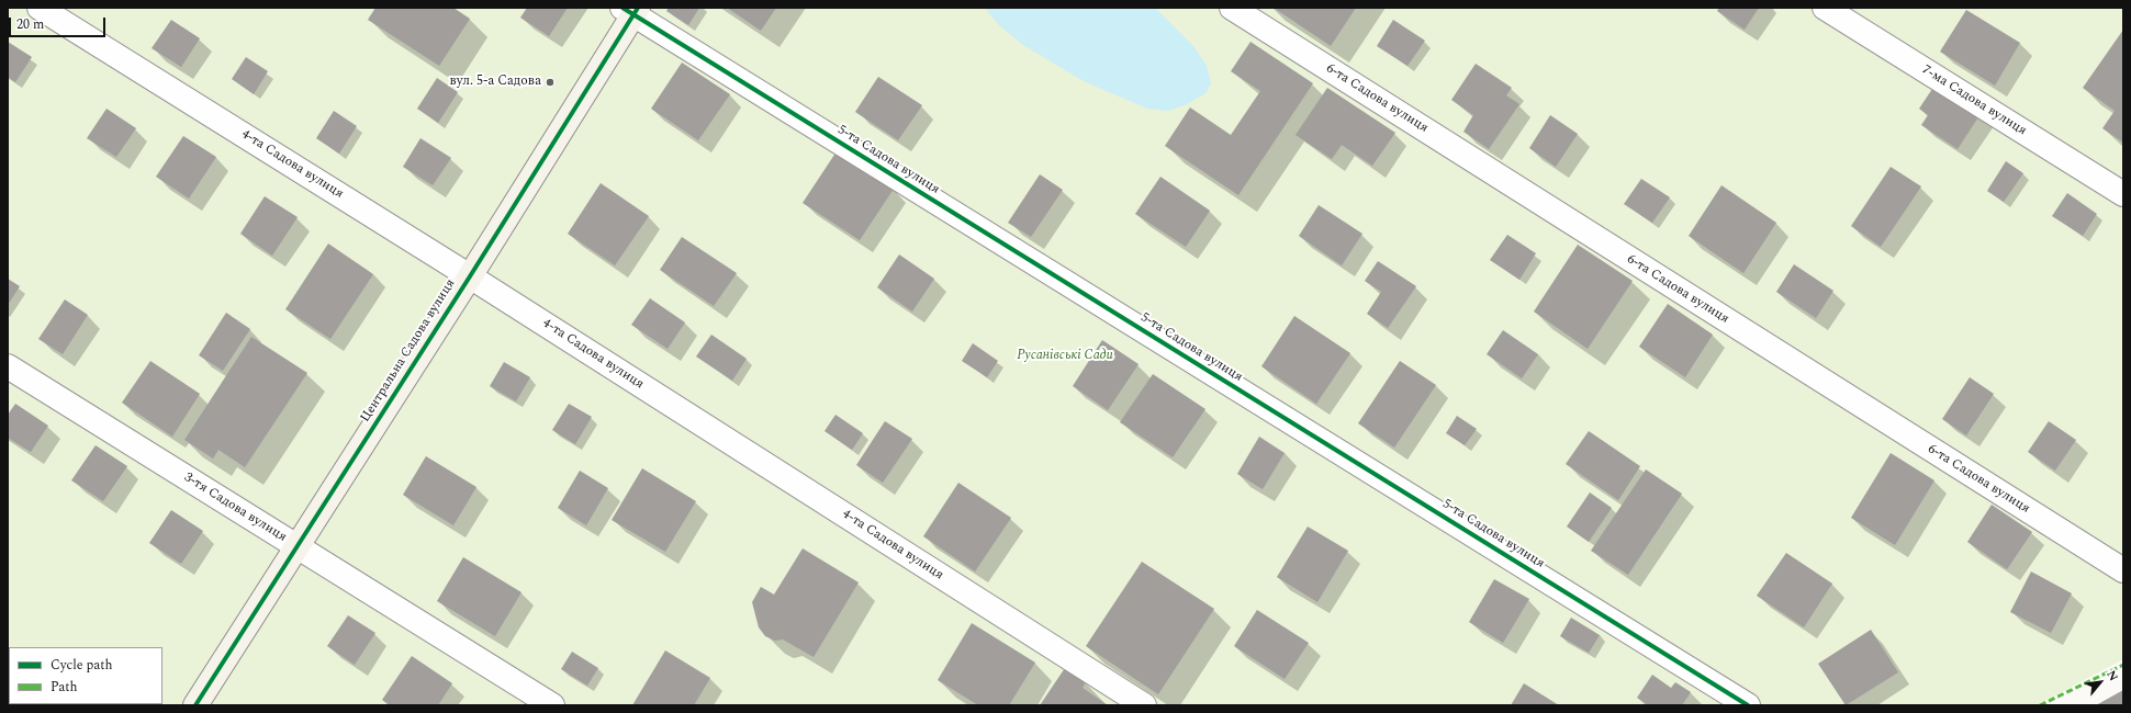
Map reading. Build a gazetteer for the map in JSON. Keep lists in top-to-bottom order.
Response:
{
  "streets": {
    "main road": ["Центральна Садова вулиця"],
    "street": [
      "6-та Садова вулиця",
      "7-ма Садова вулиця",
      "5-та Садова вулиця",
      "4-та Садова вулиця",
      "3-тя Садова вулиця"
    ]
  },
  "crossings": [
    ["5-та Садова вулиця", "Центральна Садова вулиця"],
    ["4-та Садова вулиця", "Центральна Садова вулиця"],
    ["Центральна Садова вулиця", "3-тя Садова вулиця"]
  ],
  "parks": ["Русанівські Сади"],
  "places": ["вул. 5-а Садова"],
  "legend": ["Cycle path", "Path"],
  "scale_bar": "20 m",
  "north": "top right"
}
